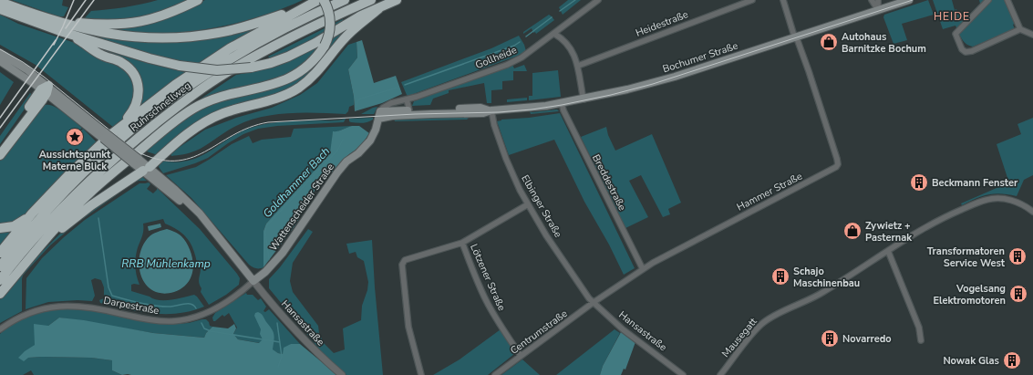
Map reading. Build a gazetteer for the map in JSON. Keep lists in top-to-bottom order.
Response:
{
  "streets": {
    "highway": ["Ruhrschnellweg"],
    "main road": ["Bochumer Straße", "Wattenscheider Straße"],
    "street": [
      "Heidestraße",
      "Gollheide",
      "Breddestraße",
      "Hammer Straße",
      "Elbinger Straße",
      "Lötzener Straße",
      "Darpestraße",
      "Hansastraße",
      "Centrumstraße",
      "Mausegatt"
    ]
  },
  "crossings": [
    ["Gollheide", "Wattenscheider Straße"],
    ["Bochumer Straße", "Breddestraße"],
    ["Bochumer Straße", "Hammer Straße"],
    ["Bochumer Straße", "Elbinger Straße"],
    ["Breddestraße", "Hammer Straße"],
    ["Hammer Straße", "Elbinger Straße"],
    ["Hammer Straße", "Hansastraße"],
    ["Hammer Straße", "Centrumstraße"],
    ["Elbinger Straße", "Hansastraße"],
    ["Elbinger Straße", "Centrumstraße"],
    ["Wattenscheider Straße", "Darpestraße"],
    ["Wattenscheider Straße", "Hansastraße"],
    ["Lötzener Straße", "Centrumstraße"],
    ["Darpestraße", "Hansastraße"],
    ["Hansastraße", "Centrumstraße"]
  ],
  "districts": ["HEIDE"],
  "water": ["Goldhammer Bach", "RRB Mühlenkamp"],
  "places": {
    "shop": ["Autohaus Barnitzke Bochum", "Zywietz + Pasternak"],
    "place": ["Aussichtspunkt Materne Blick"],
    "building": [
      "Beckmann Fenster",
      "Transformatoren Service West",
      "Schajo Maschinenbau",
      "Vogelsang Elektromotoren",
      "Novarredo",
      "Nowak Glas"
    ]
  }
}
